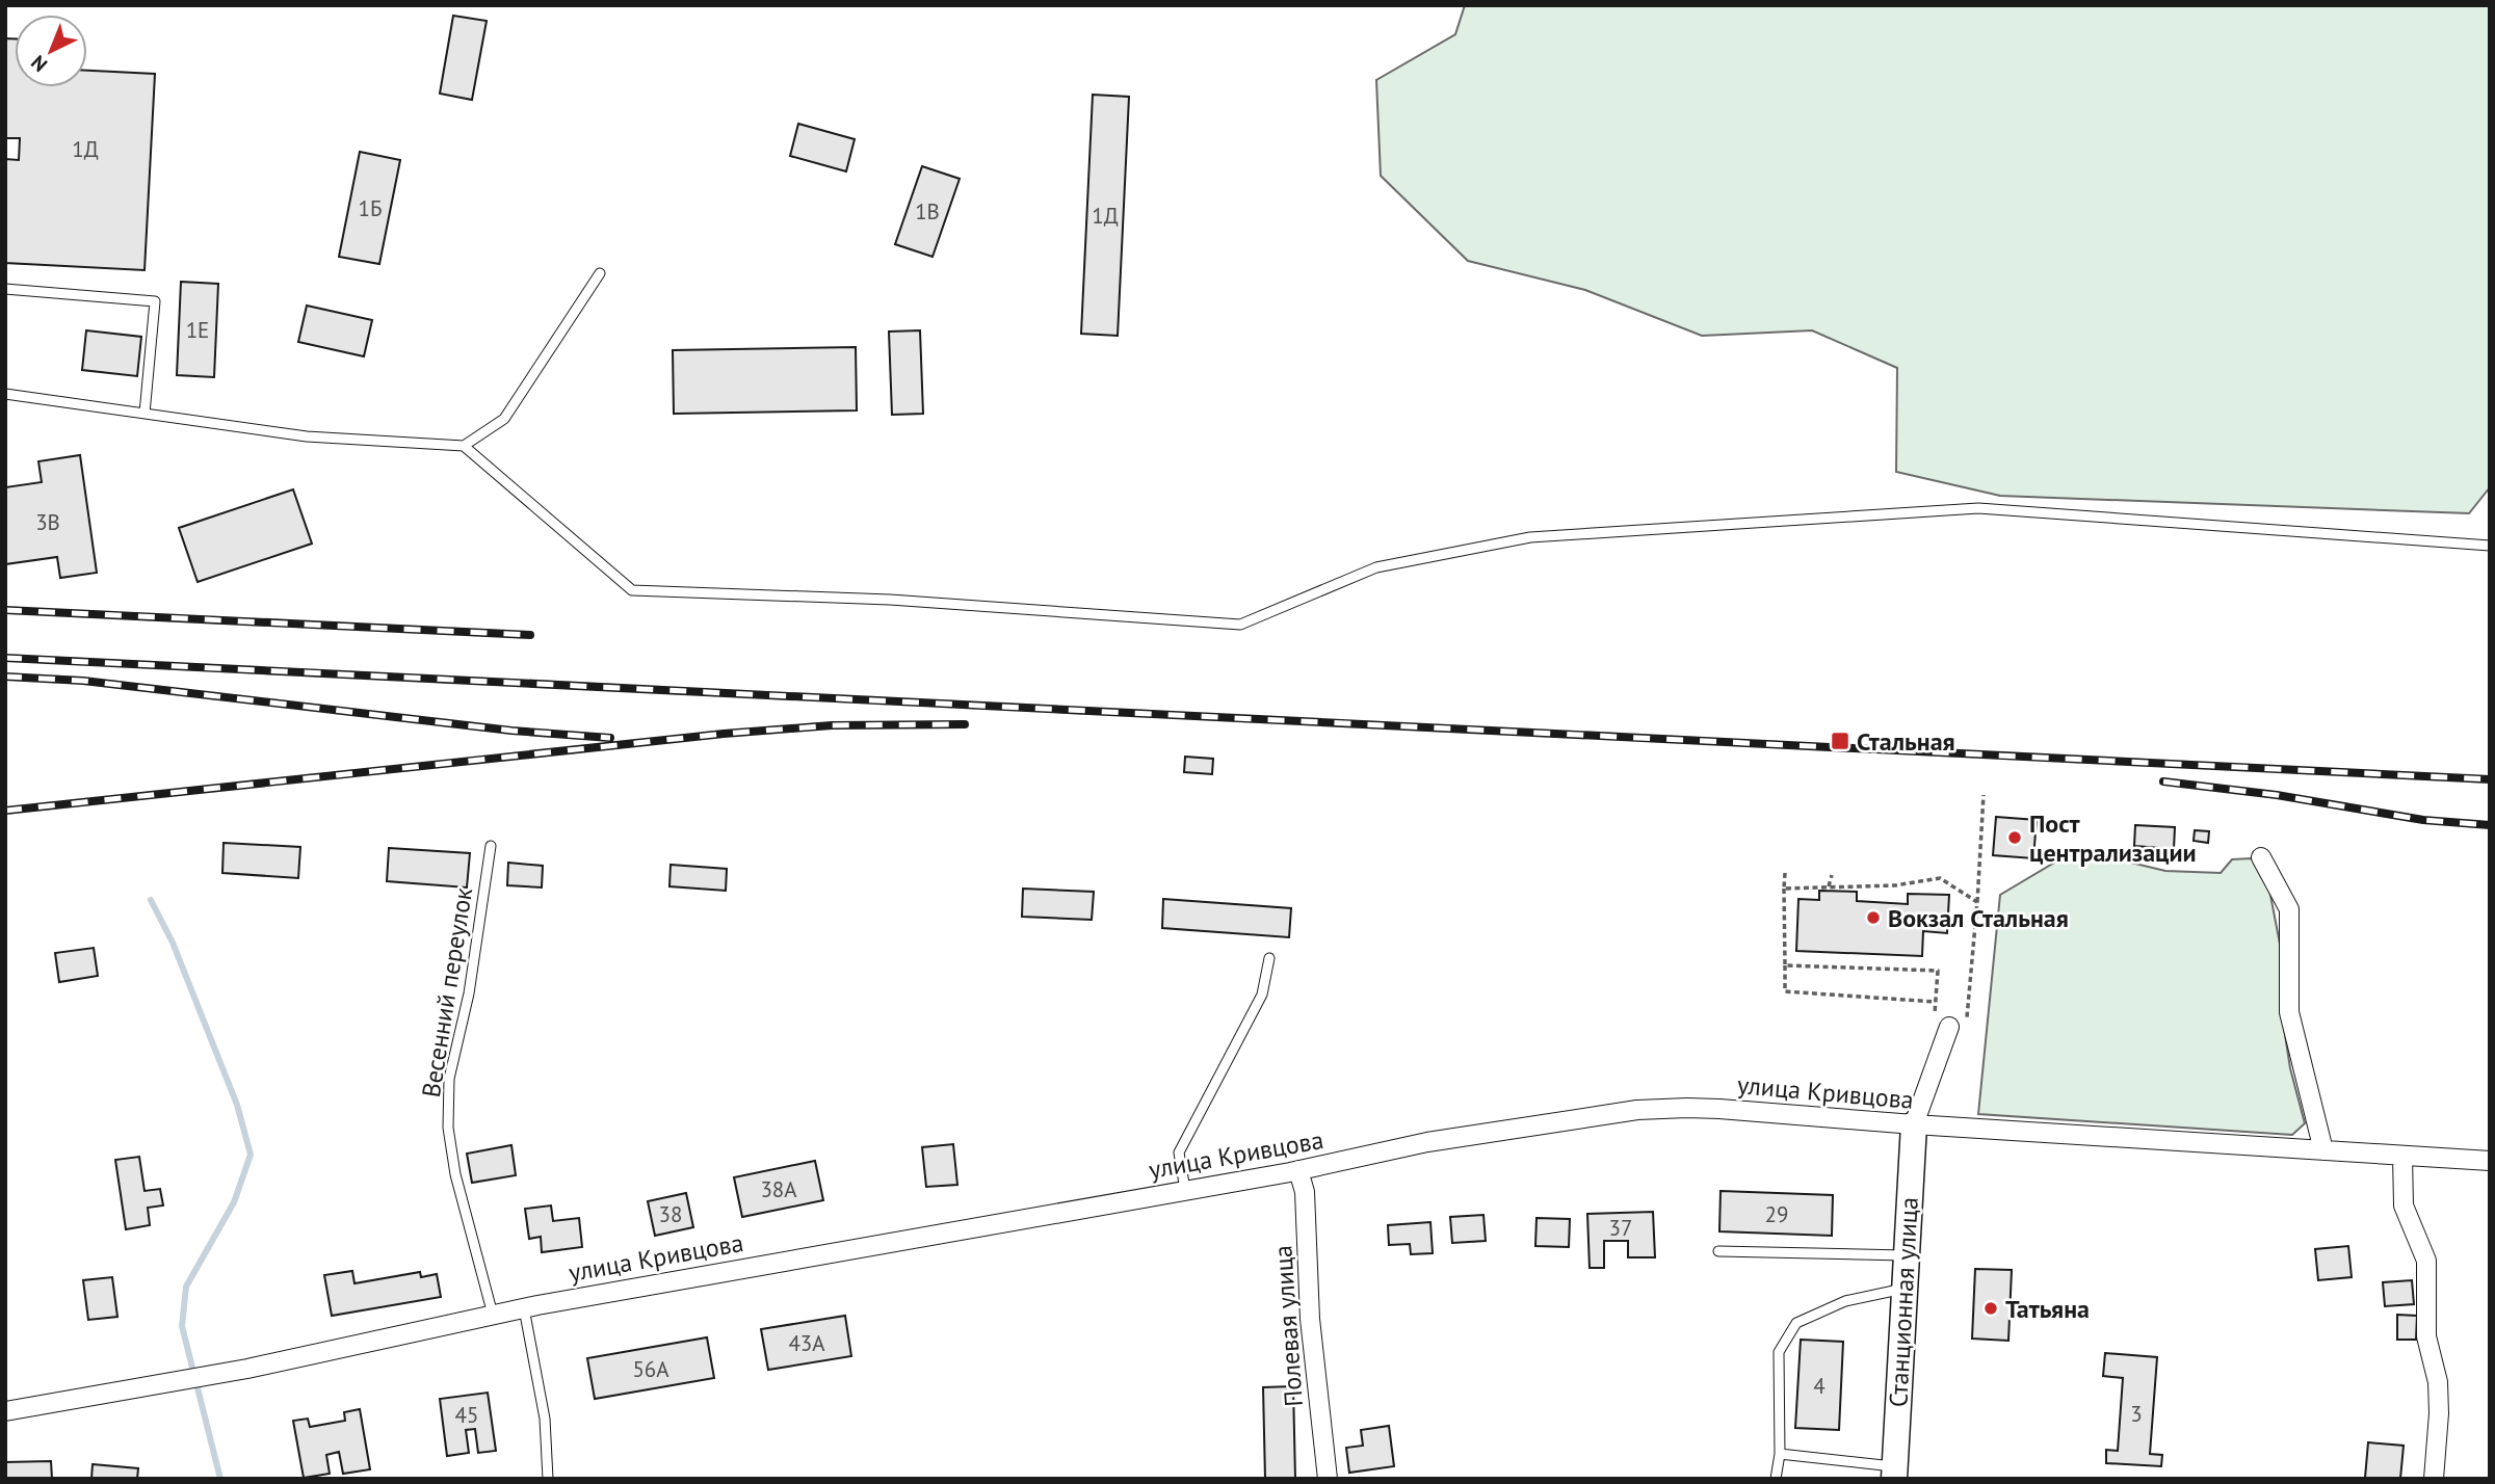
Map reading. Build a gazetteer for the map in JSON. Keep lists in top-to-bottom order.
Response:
{
  "streets": {
    "street": ["улица Кривцова", "Станционная улица", "Полевая улица"],
    "lane": ["Весенний переулок"]
  },
  "crossings": [
    ["Весенний переулок", "улица Кривцова"],
    ["улица Кривцова", "Станционная улица"],
    ["улица Кривцова", "Полевая улица"]
  ],
  "places": {
    "transit": ["Стальная"],
    "other": ["Пост централизации", "Вокзал Стальная", "Татьяна"]
  },
  "house_numbers": [
    "1Д",
    "1Б",
    "1В",
    "1Д",
    "1Е",
    "3В",
    "38А",
    "38",
    "29",
    "37",
    "43А",
    "56А",
    "4",
    "3",
    "45"
  ],
  "north": "bottom left"
}
